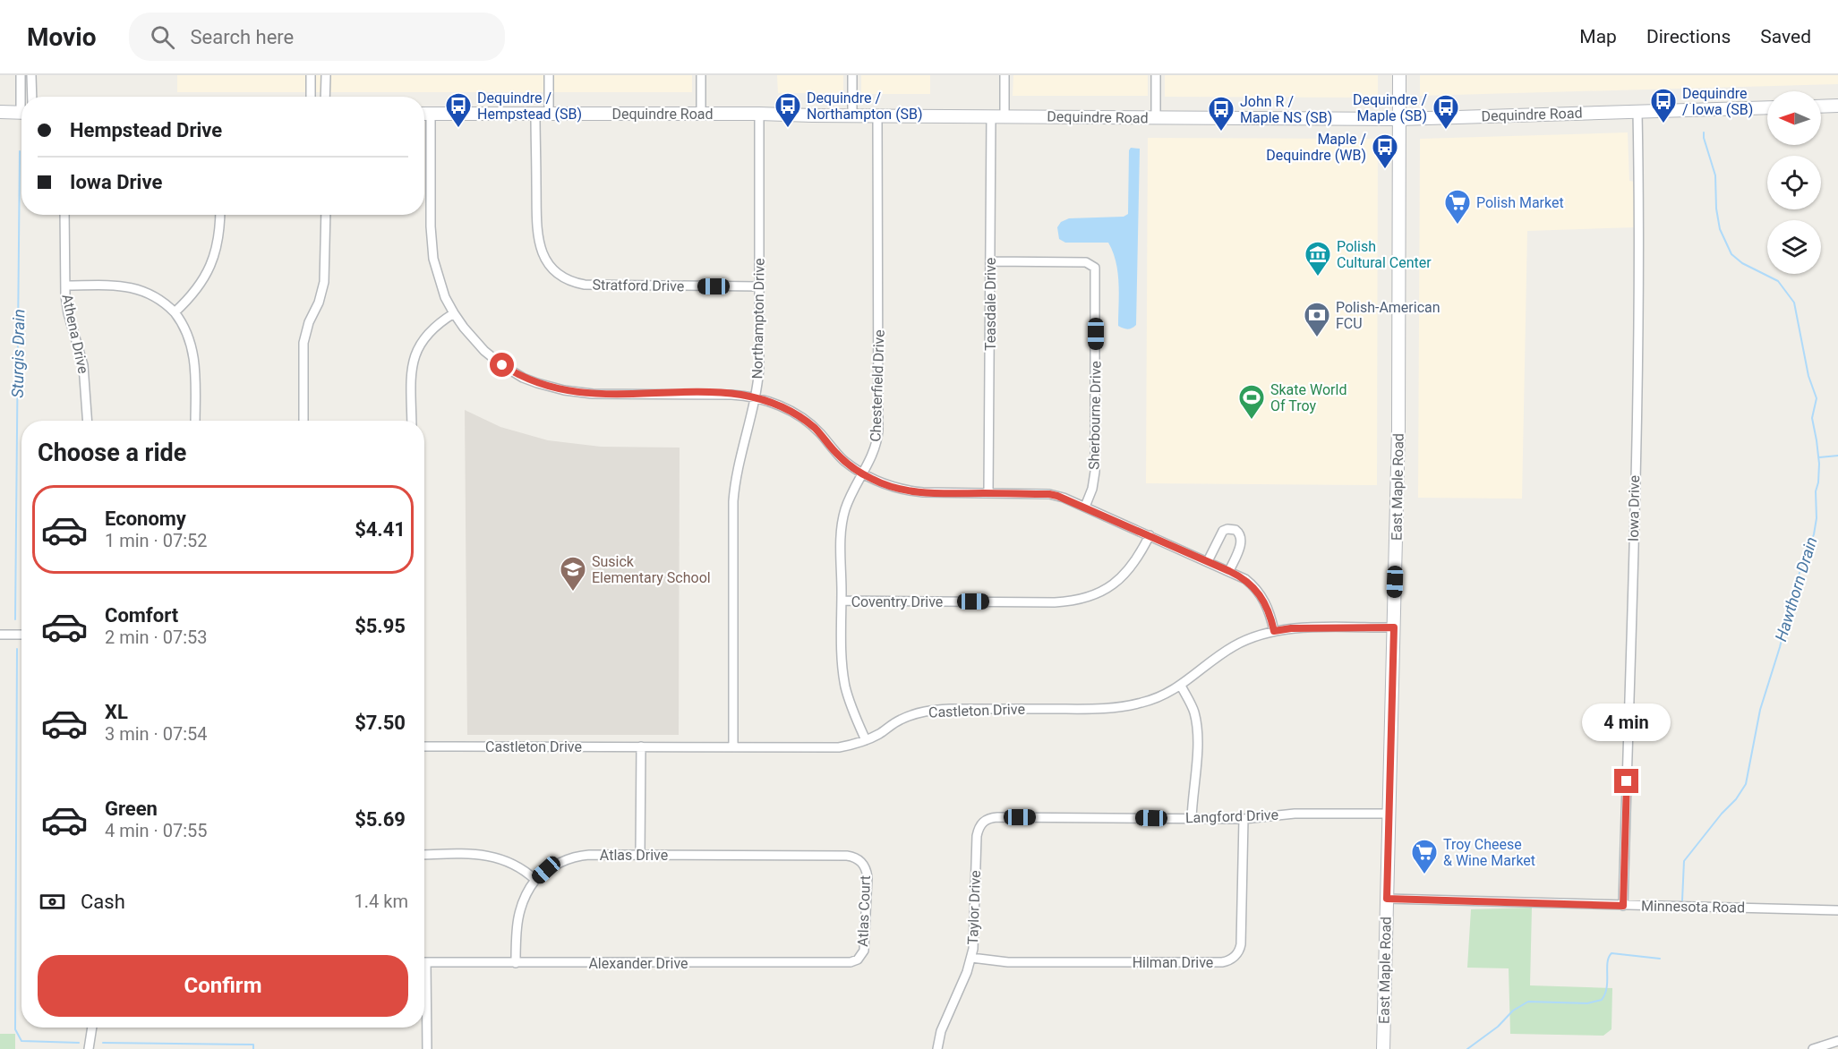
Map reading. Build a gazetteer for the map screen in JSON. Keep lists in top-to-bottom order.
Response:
{
  "streets": {
    "main road": ["Dequindre Road", "East Maple Road"],
    "street": [
      "Stratford Drive",
      "Teasdale Drive",
      "Northampton Drive",
      "Athena Drive",
      "Chesterfield Drive",
      "Sherbourne Drive",
      "Iowa Drive",
      "Coventry Drive",
      "Castleton Drive",
      "Langford Drive",
      "Atlas Drive",
      "Minnesota Road",
      "Taylor Drive",
      "Atlas Court",
      "Hilman Drive",
      "Alexander Drive"
    ]
  },
  "crossings": [
    ["Dequindre Road", "Stratford Drive"],
    ["Dequindre Road", "Teasdale Drive"],
    ["Dequindre Road", "Northampton Drive"],
    ["Dequindre Road", "Chesterfield Drive"],
    ["Dequindre Road", "East Maple Road"],
    ["Dequindre Road", "Iowa Drive"],
    ["Stratford Drive", "Northampton Drive"],
    ["Teasdale Drive", "Sherbourne Drive"],
    ["Northampton Drive", "Castleton Drive"],
    ["Chesterfield Drive", "Coventry Drive"],
    ["Chesterfield Drive", "Castleton Drive"],
    ["East Maple Road", "Castleton Drive"],
    ["East Maple Road", "Langford Drive"],
    ["East Maple Road", "Minnesota Road"],
    ["Iowa Drive", "Minnesota Road"],
    ["Langford Drive", "Taylor Drive"],
    ["Langford Drive", "Hilman Drive"],
    ["Atlas Drive", "Atlas Court"],
    ["Taylor Drive", "Hilman Drive"],
    ["Atlas Court", "Alexander Drive"]
  ],
  "water": ["Sturgis Drain", "Hawthorn Drain"],
  "places": {
    "bus stop": [
      "Dequindre / Iowa (SB)",
      "Dequindre / Hempstead (SB)",
      "Dequindre / Northampton (SB)",
      "Dequindre / Maple (SB)",
      "John R / Maple NS (SB)",
      "Maple / Dequindre (WB)"
    ],
    "supermarket": ["Polish Market", "Troy Cheese & Wine Market"],
    "museum": ["Polish Cultural Center"],
    "bank": ["Polish-American FCU"],
    "sports": ["Skate World Of Troy"],
    "school or university": ["Susick Elementary School"]
  },
  "north": "left",
  "page": {
    "header": "Movio",
    "search": "Search here",
    "nav": ["Map", "Directions", "Saved"],
    "banner": ["Hempstead Drive", "Iowa Drive"],
    "heading": "Choose a ride",
    "list": [
      {
        "name": "Economy",
        "note": "1 min · 07:52",
        "value": "$4.41"
      },
      {
        "name": "Comfort",
        "note": "2 min · 07:53",
        "value": "$5.95"
      },
      {
        "name": "XL",
        "note": "3 min · 07:54",
        "value": "$7.50"
      },
      {
        "name": "Green",
        "note": "4 min · 07:55",
        "value": "$5.69"
      }
    ],
    "bubble": "4 min",
    "pay": ["Cash", "1.4 km"],
    "buttons": "Confirm"
  }
}
